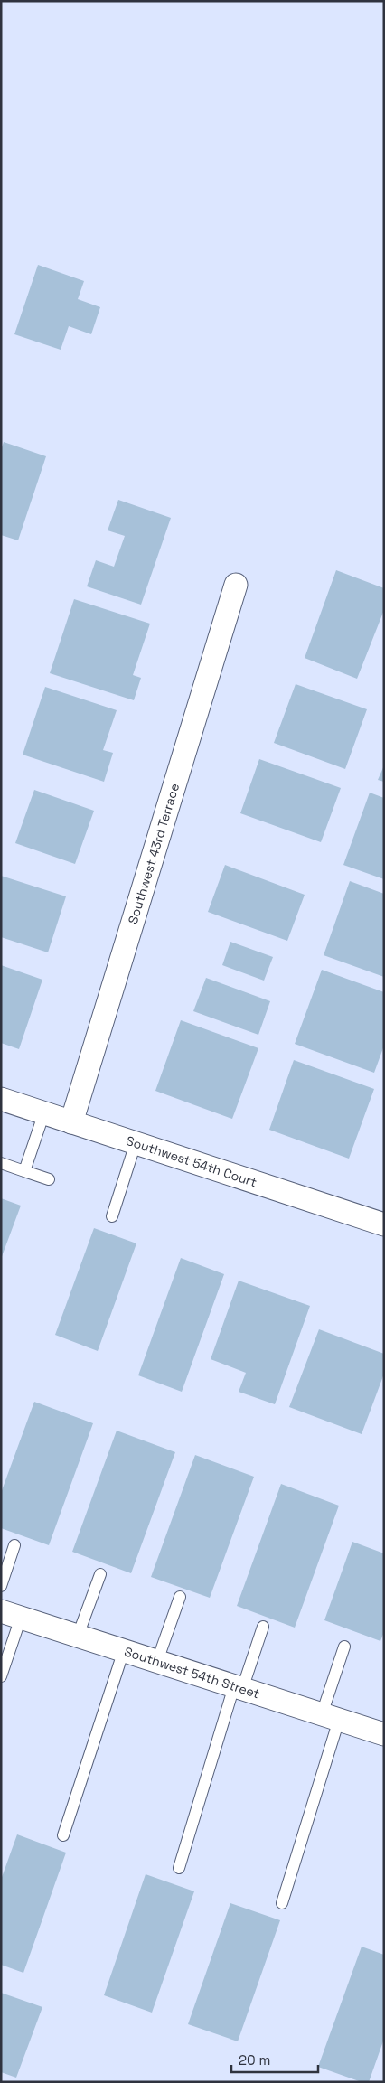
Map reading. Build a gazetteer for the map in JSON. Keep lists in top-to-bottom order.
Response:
{
  "streets": {
    "street": ["Southwest 43rd Terrace", "Southwest 54th Court", "Southwest 54th Street"]
  },
  "crossings": [
    ["Southwest 43rd Terrace", "Southwest 54th Court"]
  ],
  "scale_bar": "20 m"
}
